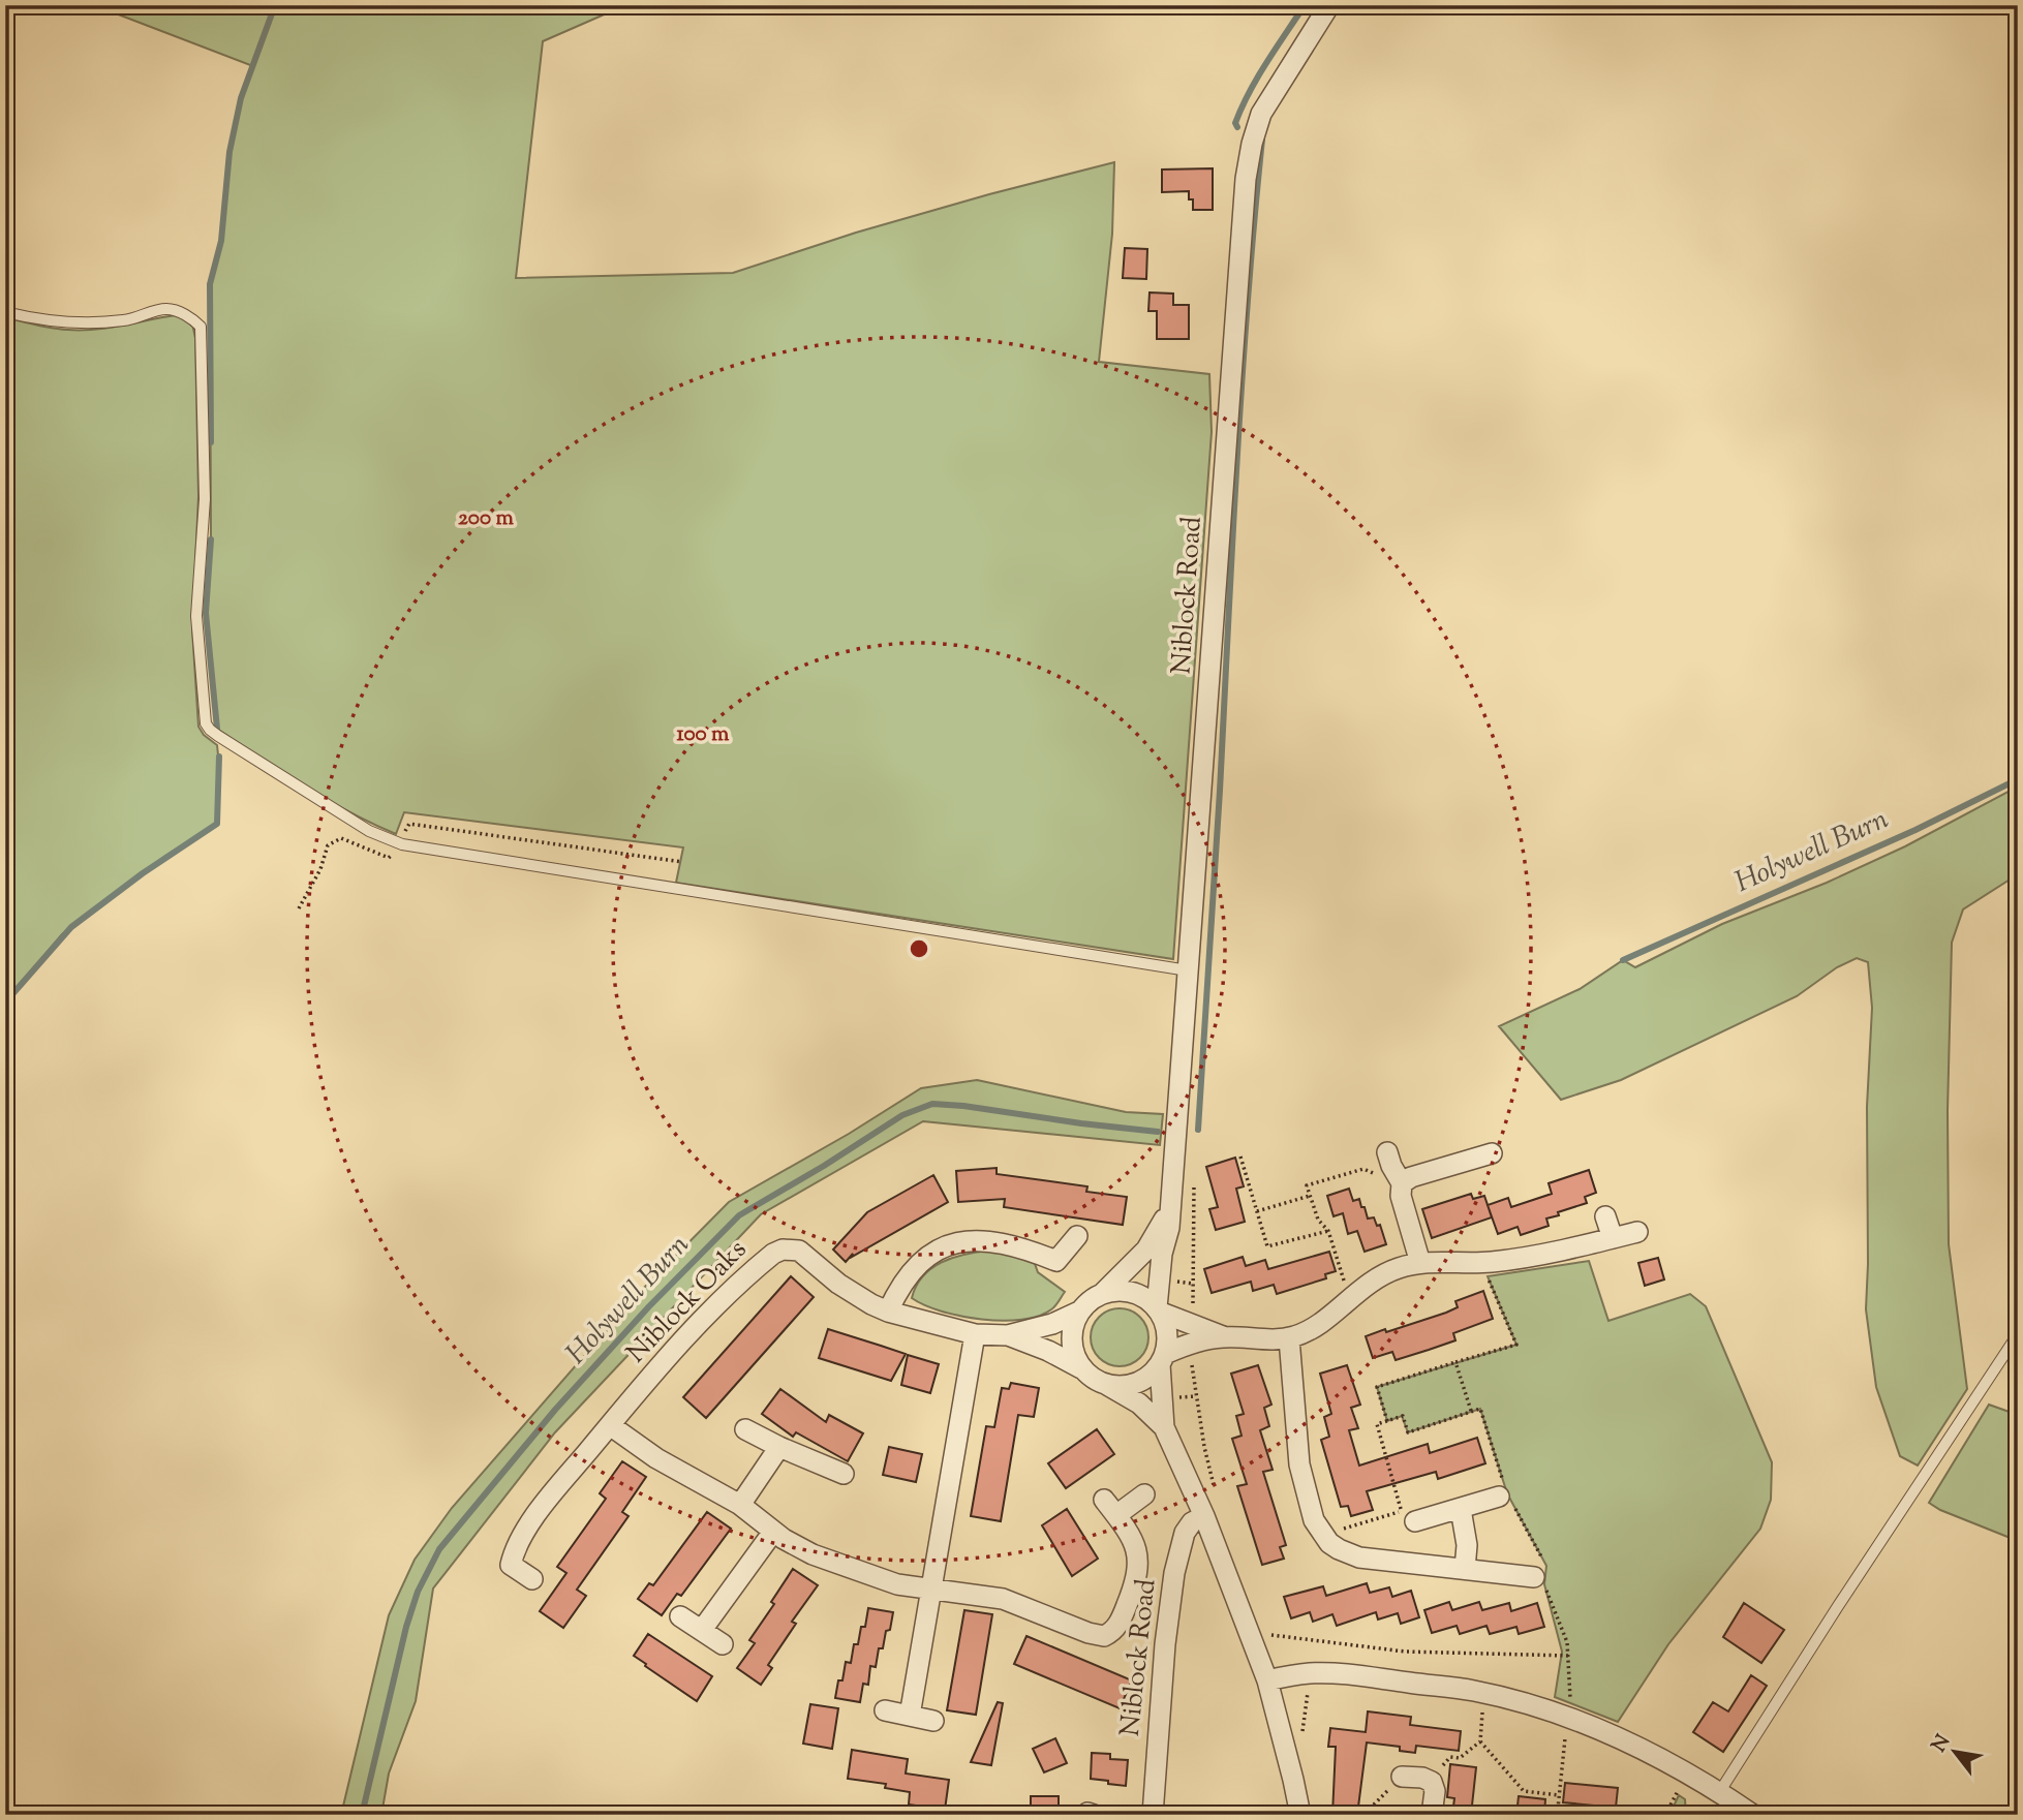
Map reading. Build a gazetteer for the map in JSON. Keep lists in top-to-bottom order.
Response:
{
  "streets": {
    "street": ["Niblock Road", "Niblock Oaks"]
  },
  "crossings": [
    ["Niblock Road", "Niblock Oaks"]
  ],
  "water": ["Holywell Burn"],
  "north": "top left",
  "rings": ["200 m", "100 m"]
}
